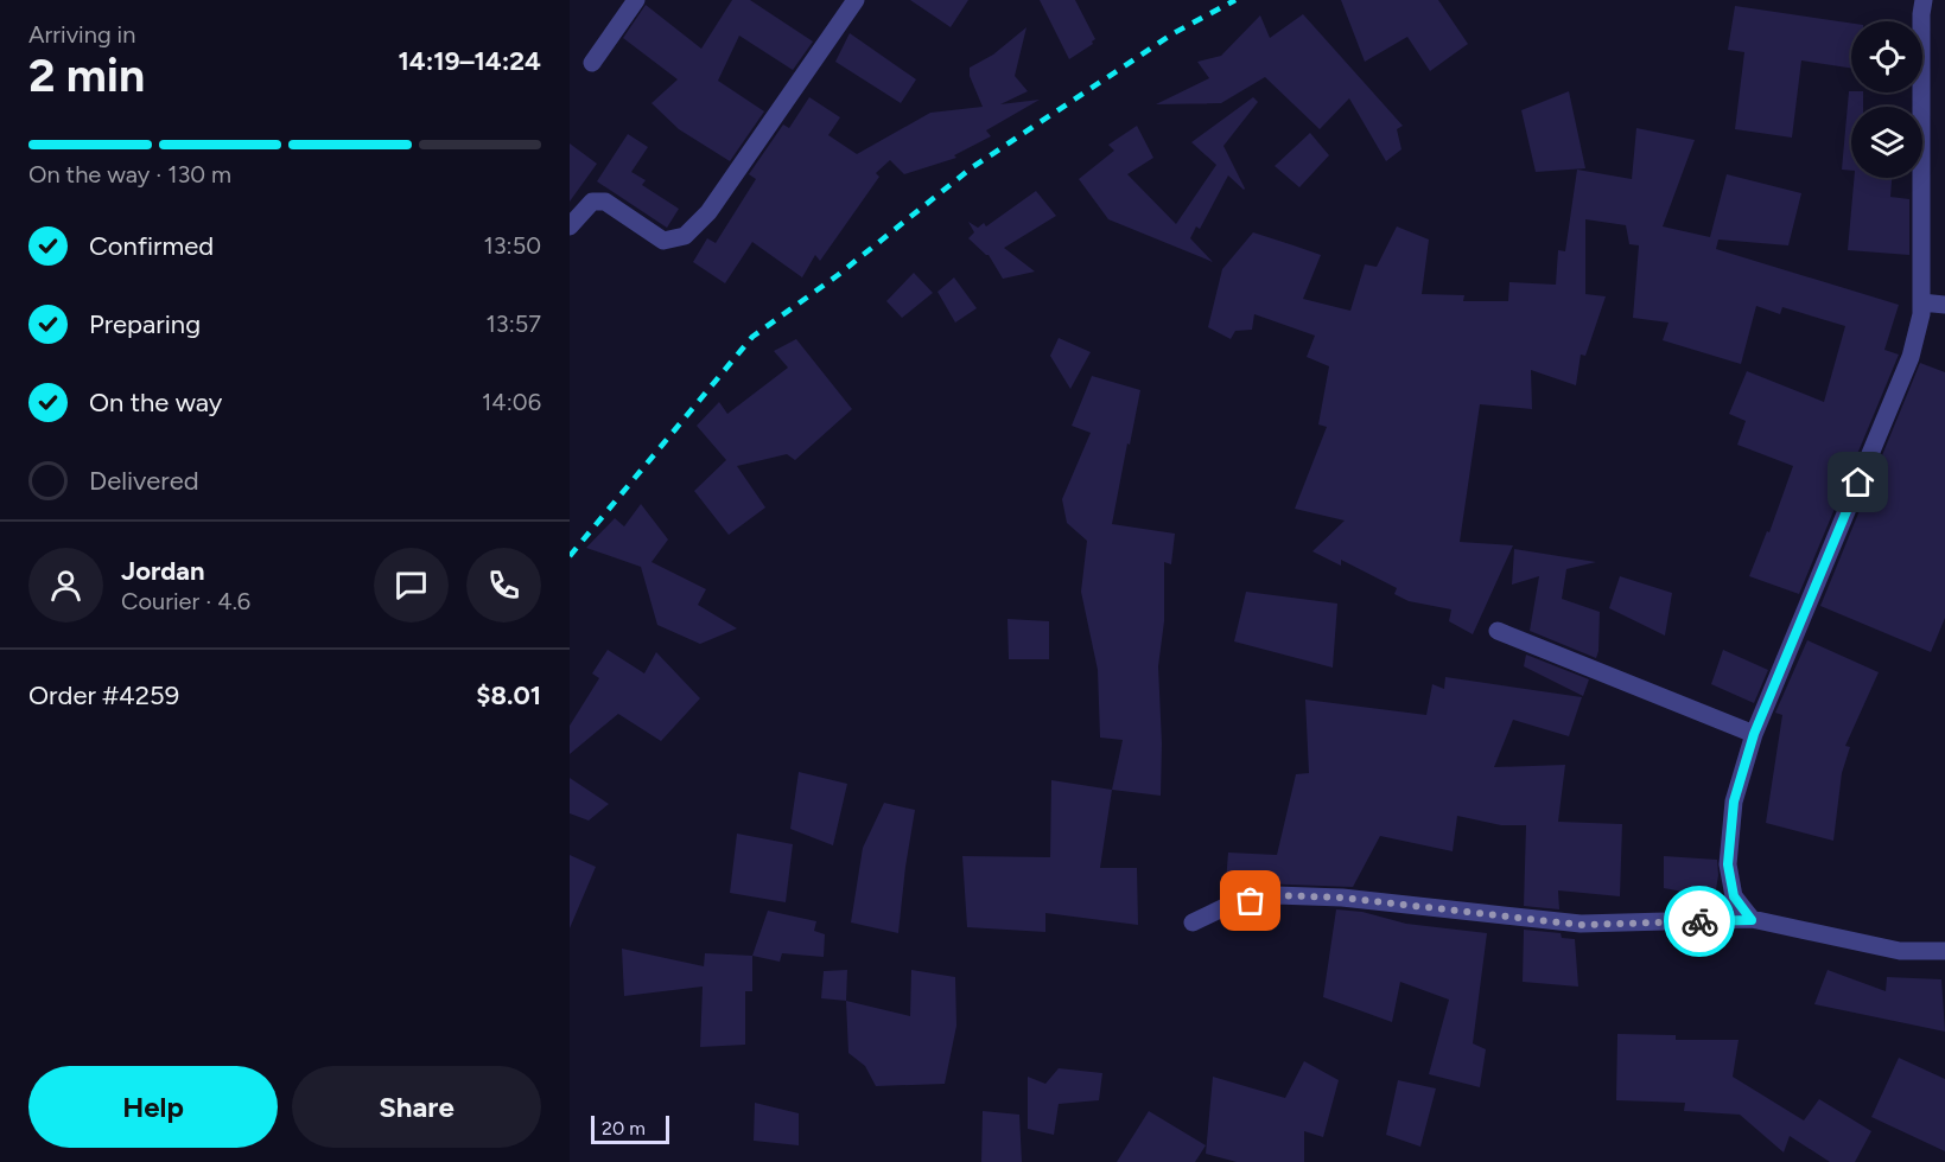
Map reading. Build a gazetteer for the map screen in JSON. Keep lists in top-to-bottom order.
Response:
{
  "scale_bar": "20 m",
  "page": {
    "heading": ["2 min", "Arriving in", "14:19–14:24"],
    "panel": [
      "Jordan",
      "Courier · 4.6",
      "Order #4259",
      "$8.01"
    ],
    "bar": "On the way · 130 m",
    "list": [
      ["Confirmed", "13:50"],
      ["Preparing", "13:57"],
      ["On the way", "14:06"],
      "Delivered"
    ],
    "buttons": ["Help", "Share"],
    "scale": "20 m"
  }
}
